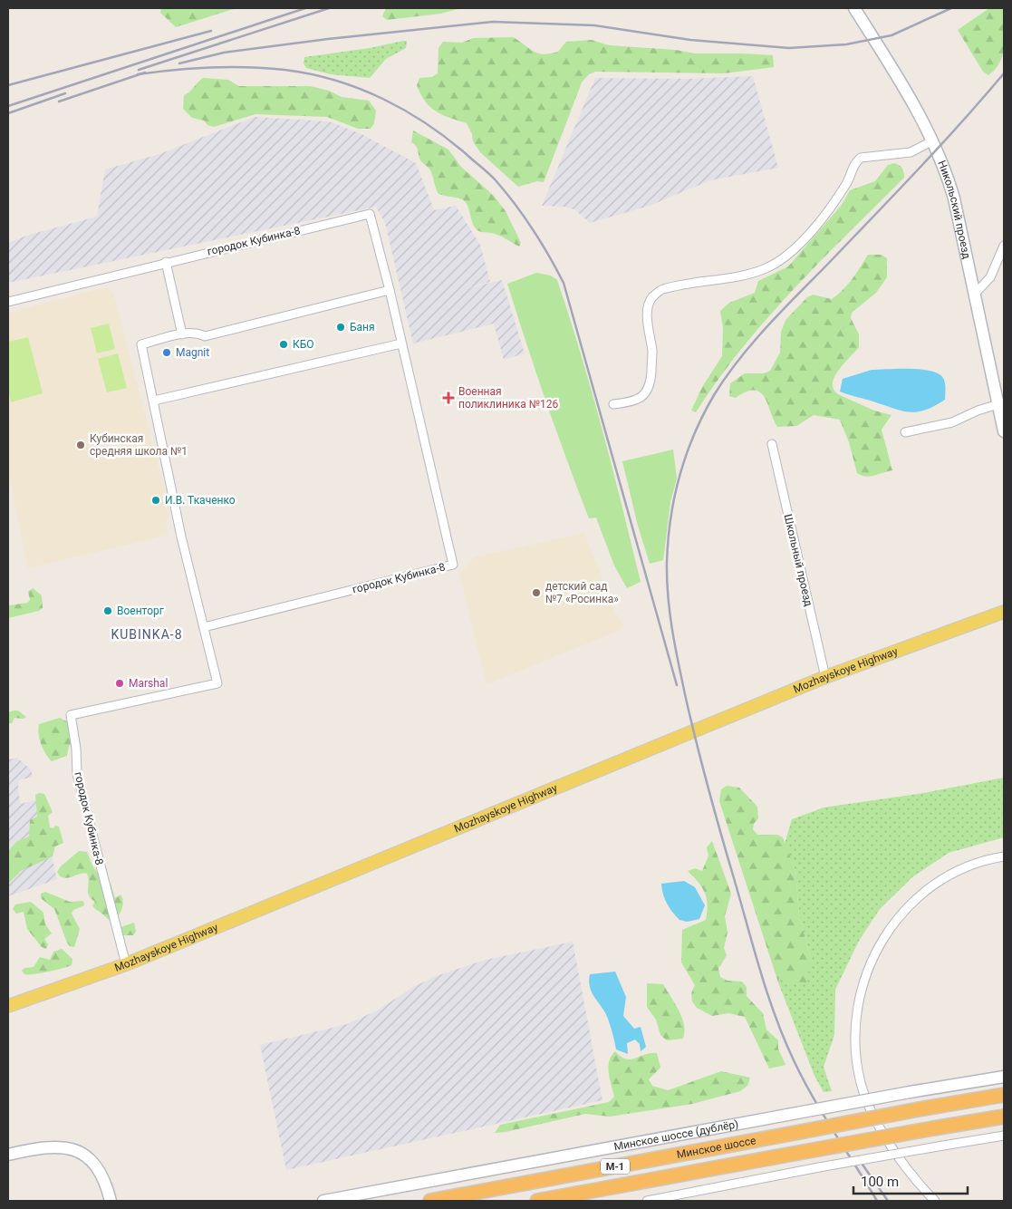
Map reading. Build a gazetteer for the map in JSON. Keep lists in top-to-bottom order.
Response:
{
  "streets": {
    "highway": ["Минское шоссе", "М-1"],
    "main road": ["Никольский проезд", "Mozhayskoye Highway", "Минское шоссе (дублёр)"],
    "street": ["городок Кубинка-8", "Школьный проезд"]
  },
  "crossings": [
    ["городок Кубинка-8", "Mozhayskoye Highway"],
    ["Школьный проезд", "Mozhayskoye Highway"]
  ],
  "districts": ["KUBINKA-8"],
  "places": {
    "other": [
      "Баня",
      "КБО",
      "Magnit",
      "Кубинская средняя школа №1",
      "И.В. Ткаченко",
      "детский сад №7 «Росинка»",
      "Военторг",
      "Marshal"
    ],
    "health": ["Военная поликлиника №126"]
  },
  "scale_bar": "100 m"
}
